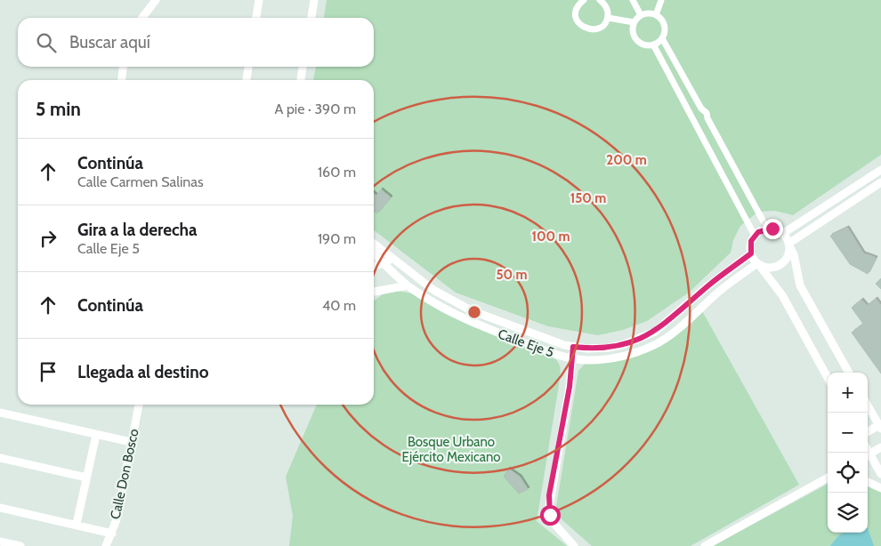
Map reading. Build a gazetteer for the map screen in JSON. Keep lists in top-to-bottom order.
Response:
{
  "streets": {
    "street": ["Calle Eje 5", "Calle Don Bosco"]
  },
  "parks": ["Bosque Urbano Ejército Mexicano"],
  "page": {
    "search": "Buscar aquí",
    "heading": ["5 min", "A pie · 390 m"],
    "list": [
      ["Continúa", "Calle Carmen Salinas", "160 m"],
      ["Gira a la derecha", "Calle Eje 5", "190 m"],
      ["Continúa", "40 m"],
      "Llegada al destino"
    ],
    "map_buttons": ["+", "−"]
  },
  "rings": [
    "200 m",
    "150 m",
    "100 m",
    "50 m"
  ]
}
